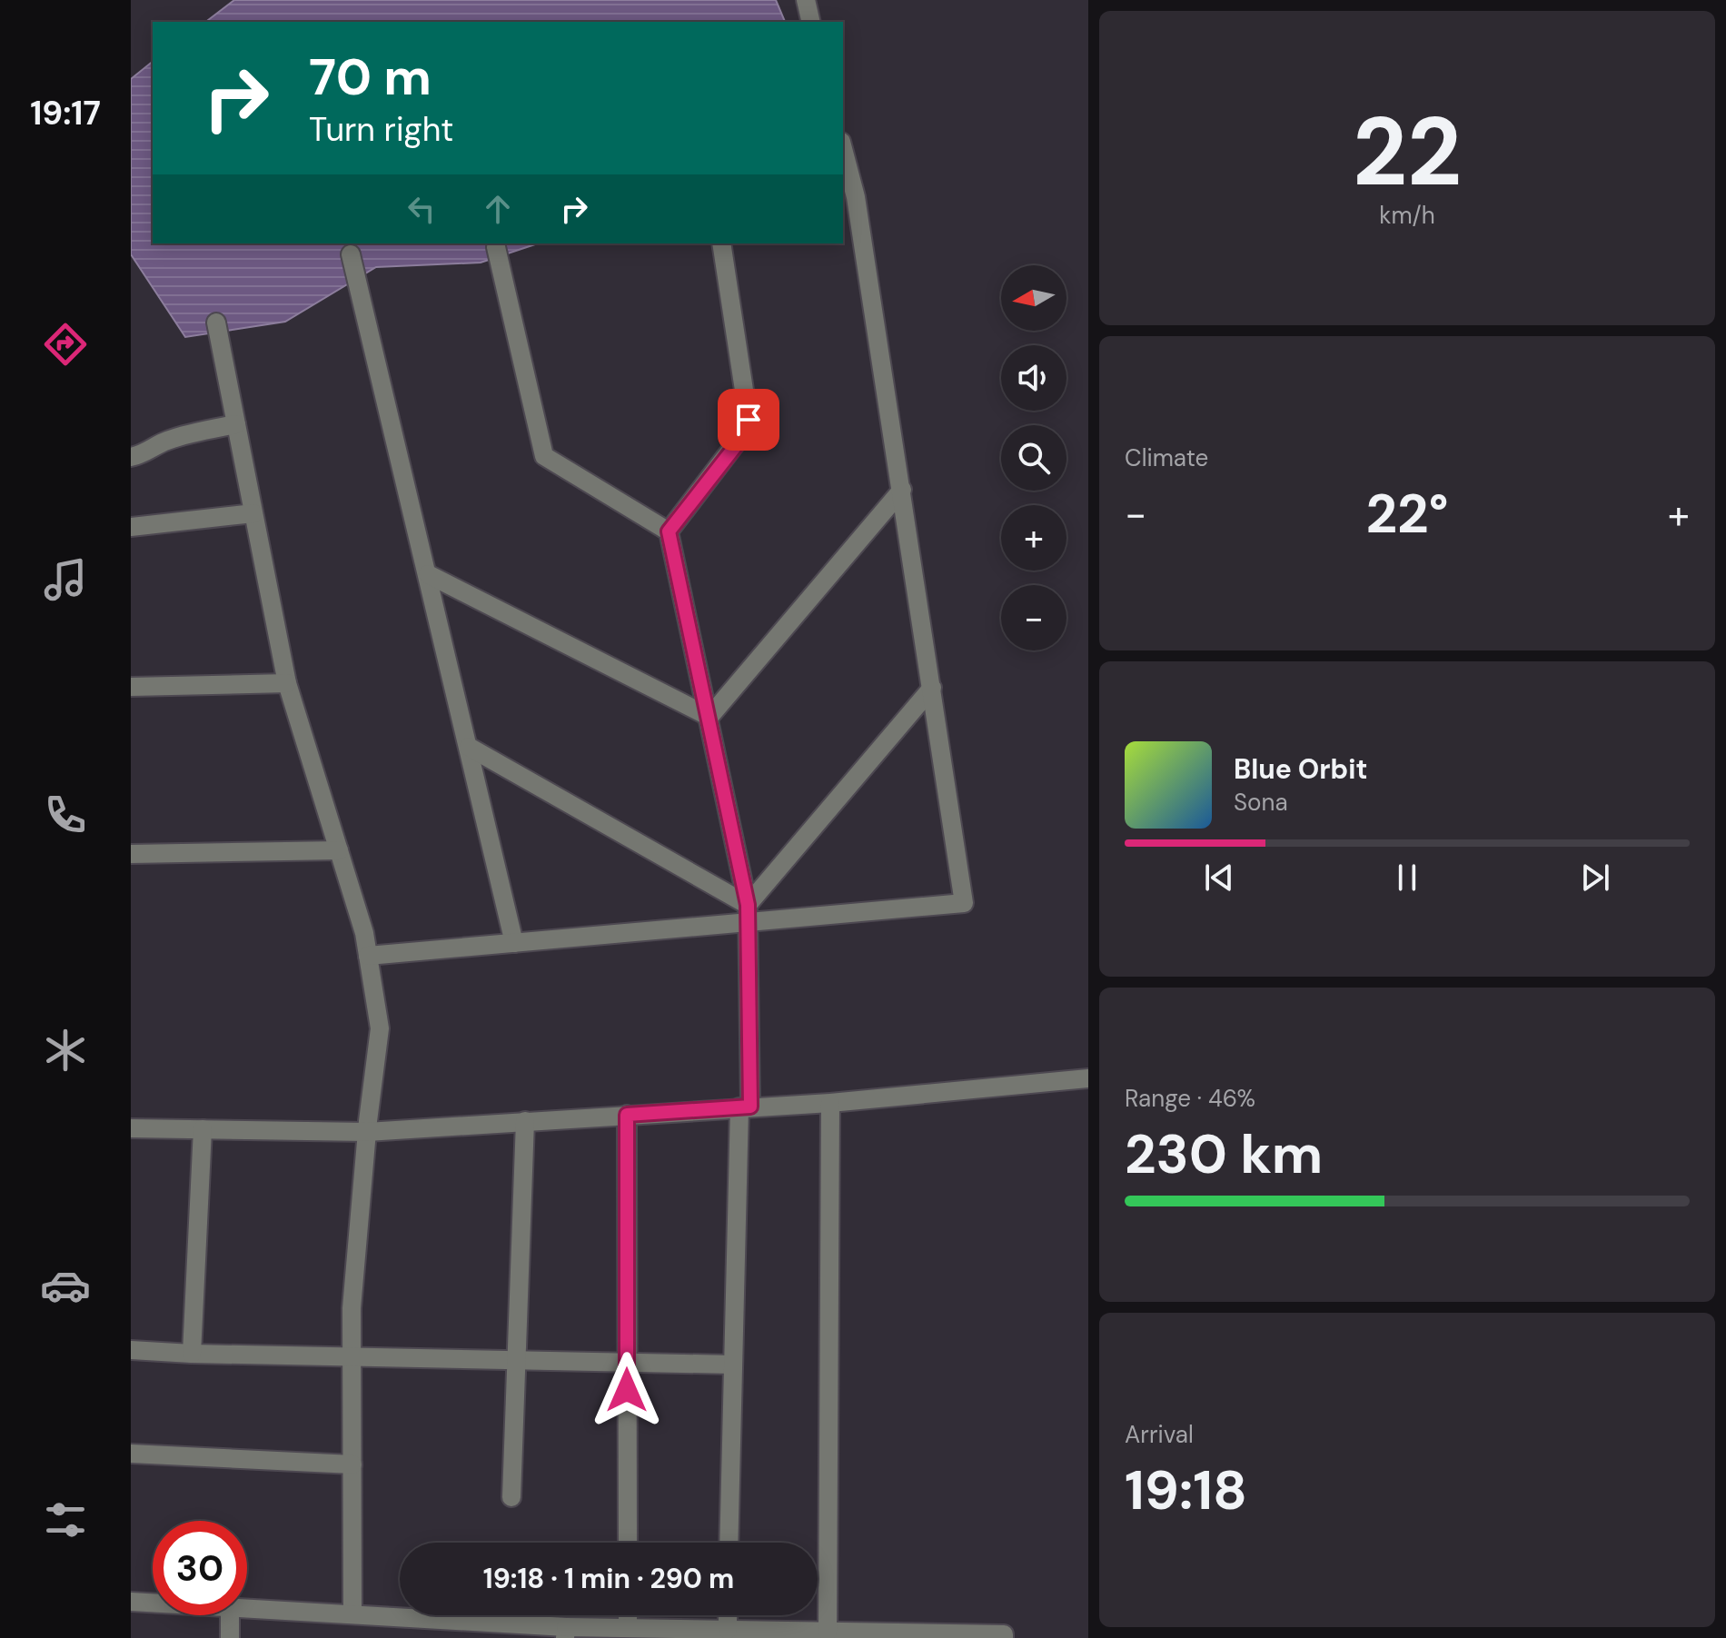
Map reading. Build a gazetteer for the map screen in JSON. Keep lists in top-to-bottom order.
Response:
{
  "north": "left",
  "page": {
    "tabs": "19:17",
    "tile": [
      ["22", "km/h"],
      "Climate",
      ["Range · 46%", "230 km"],
      ["Arrival", "19:18"]
    ],
    "turn": ["70 m", "Turn right"],
    "map_buttons": ["+", "−"],
    "heat": ["−", "22°", "+"],
    "song": ["Blue Orbit", "Sona"],
    "limit": "30",
    "trip": "19:18 · 1 min · 290 m"
  }
}
